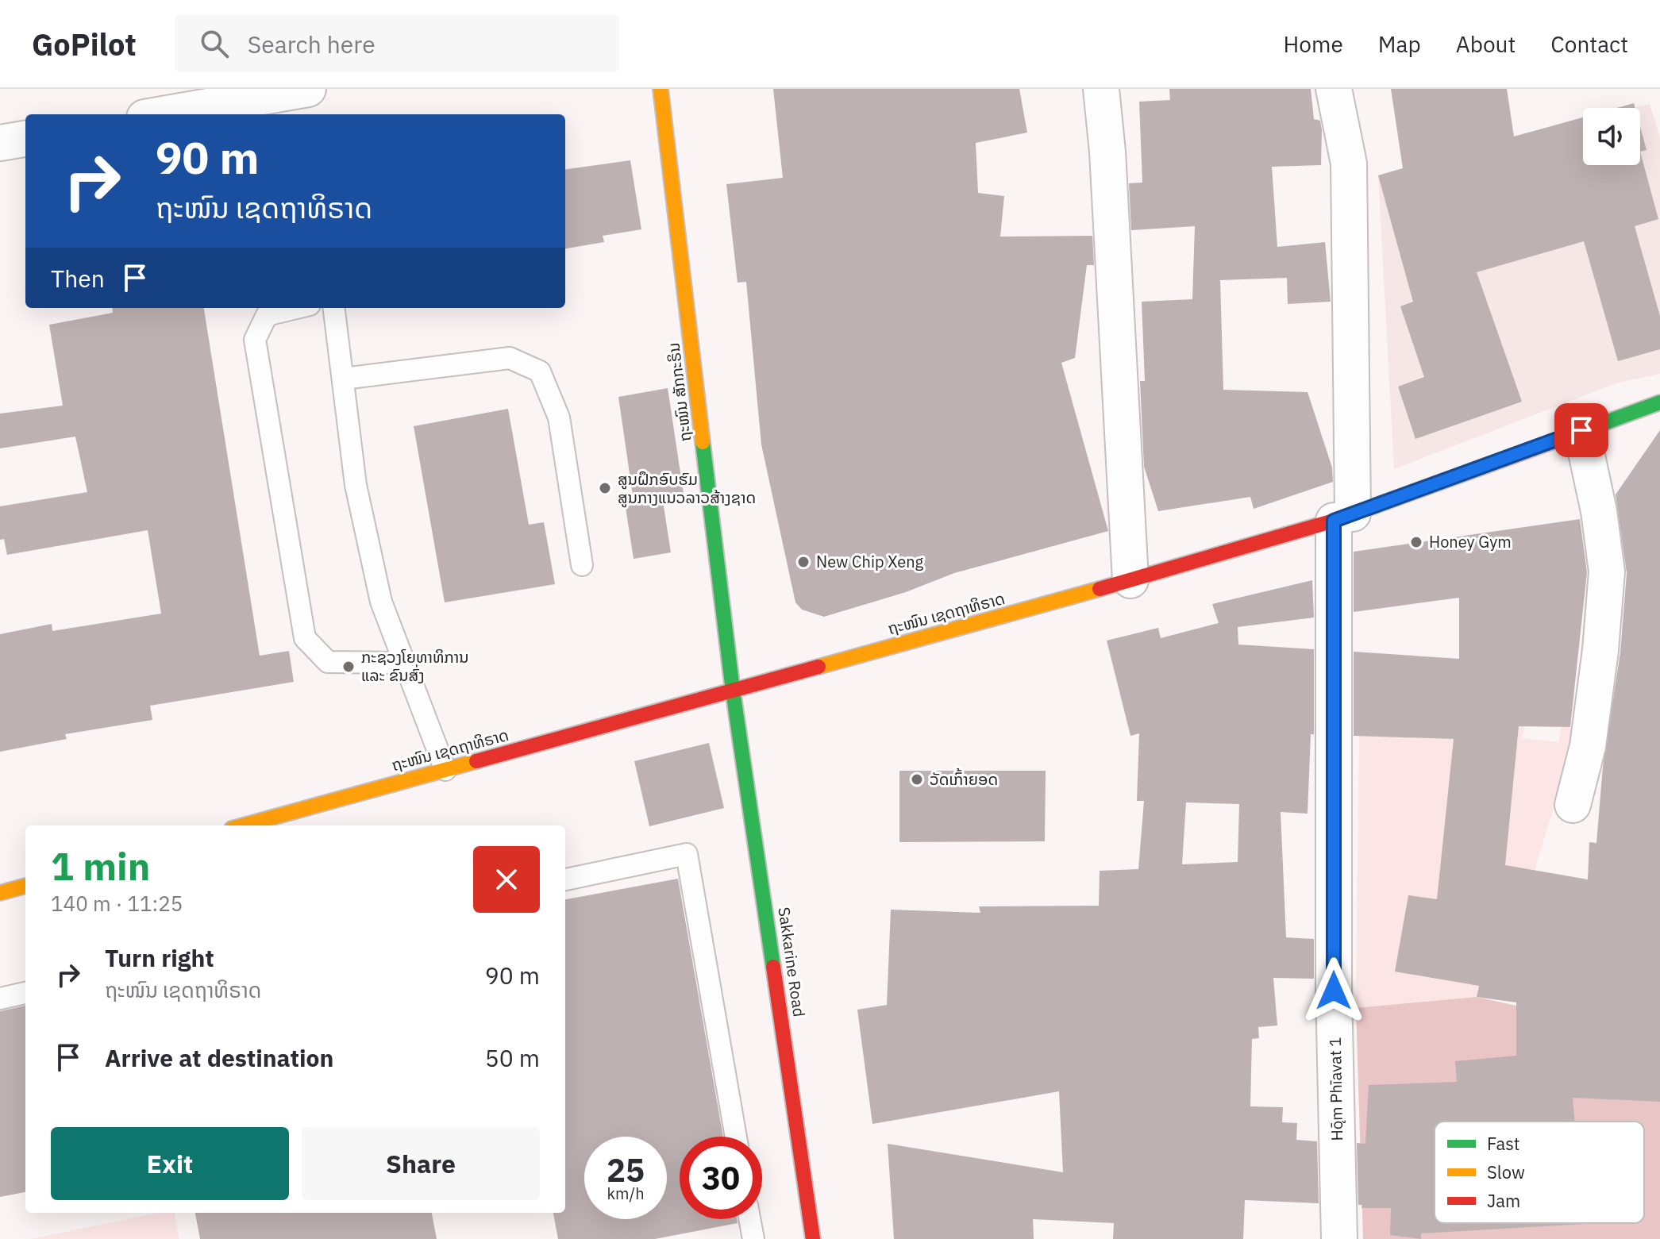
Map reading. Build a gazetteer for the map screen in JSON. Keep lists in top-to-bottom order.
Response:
{
  "streets": {
    "main road": ["ຖະໜົນ ສັກກະຣິນ", "ຖະໜົນ ເຊດຖາທິຣາດ", "Sakkarine Road"],
    "street": ["Hǭm Phīavat 1"]
  },
  "crossings": [
    ["ຖະໜົນ ສັກກະຣິນ", "ຖະໜົນ ເຊດຖາທິຣາດ"],
    ["ຖະໜົນ ສັກກະຣິນ", "Sakkarine Road"],
    ["ຖະໜົນ ເຊດຖາທິຣາດ", "Sakkarine Road"],
    ["ຖະໜົນ ເຊດຖາທິຣາດ", "Hǭm Phīavat 1"]
  ],
  "places": [
    "ສູນຝຶກອົບຮົມ ສູນກາງແນວລາວສ້າງຊາດ",
    "Honey Gym",
    "New Chip Xeng",
    "ກະຊວງໂຍທາທິການ ແລະ ຂົນສົ່ງ",
    "ວັດເກົ້າຍອດ"
  ],
  "legend": ["Fast", "Slow", "Jam"],
  "page": {
    "header": "GoPilot",
    "search": "Search here",
    "nav": [
      "Home",
      "Map",
      "About",
      "Contact"
    ],
    "turn": ["90 m", "ຖະໜົນ ເຊດຖາທິຣາດ"],
    "then": "Then",
    "heading": ["1 min", "140 m · 11:25"],
    "list": [
      {
        "name": "Turn right",
        "note": "ຖະໜົນ ເຊດຖາທິຣາດ",
        "value": "90 m"
      },
      {
        "name": "Arrive at destination",
        "value": "50 m"
      }
    ],
    "buttons": ["Exit", "Share"],
    "speed": "25 km/h",
    "limit": "30"
  }
}
